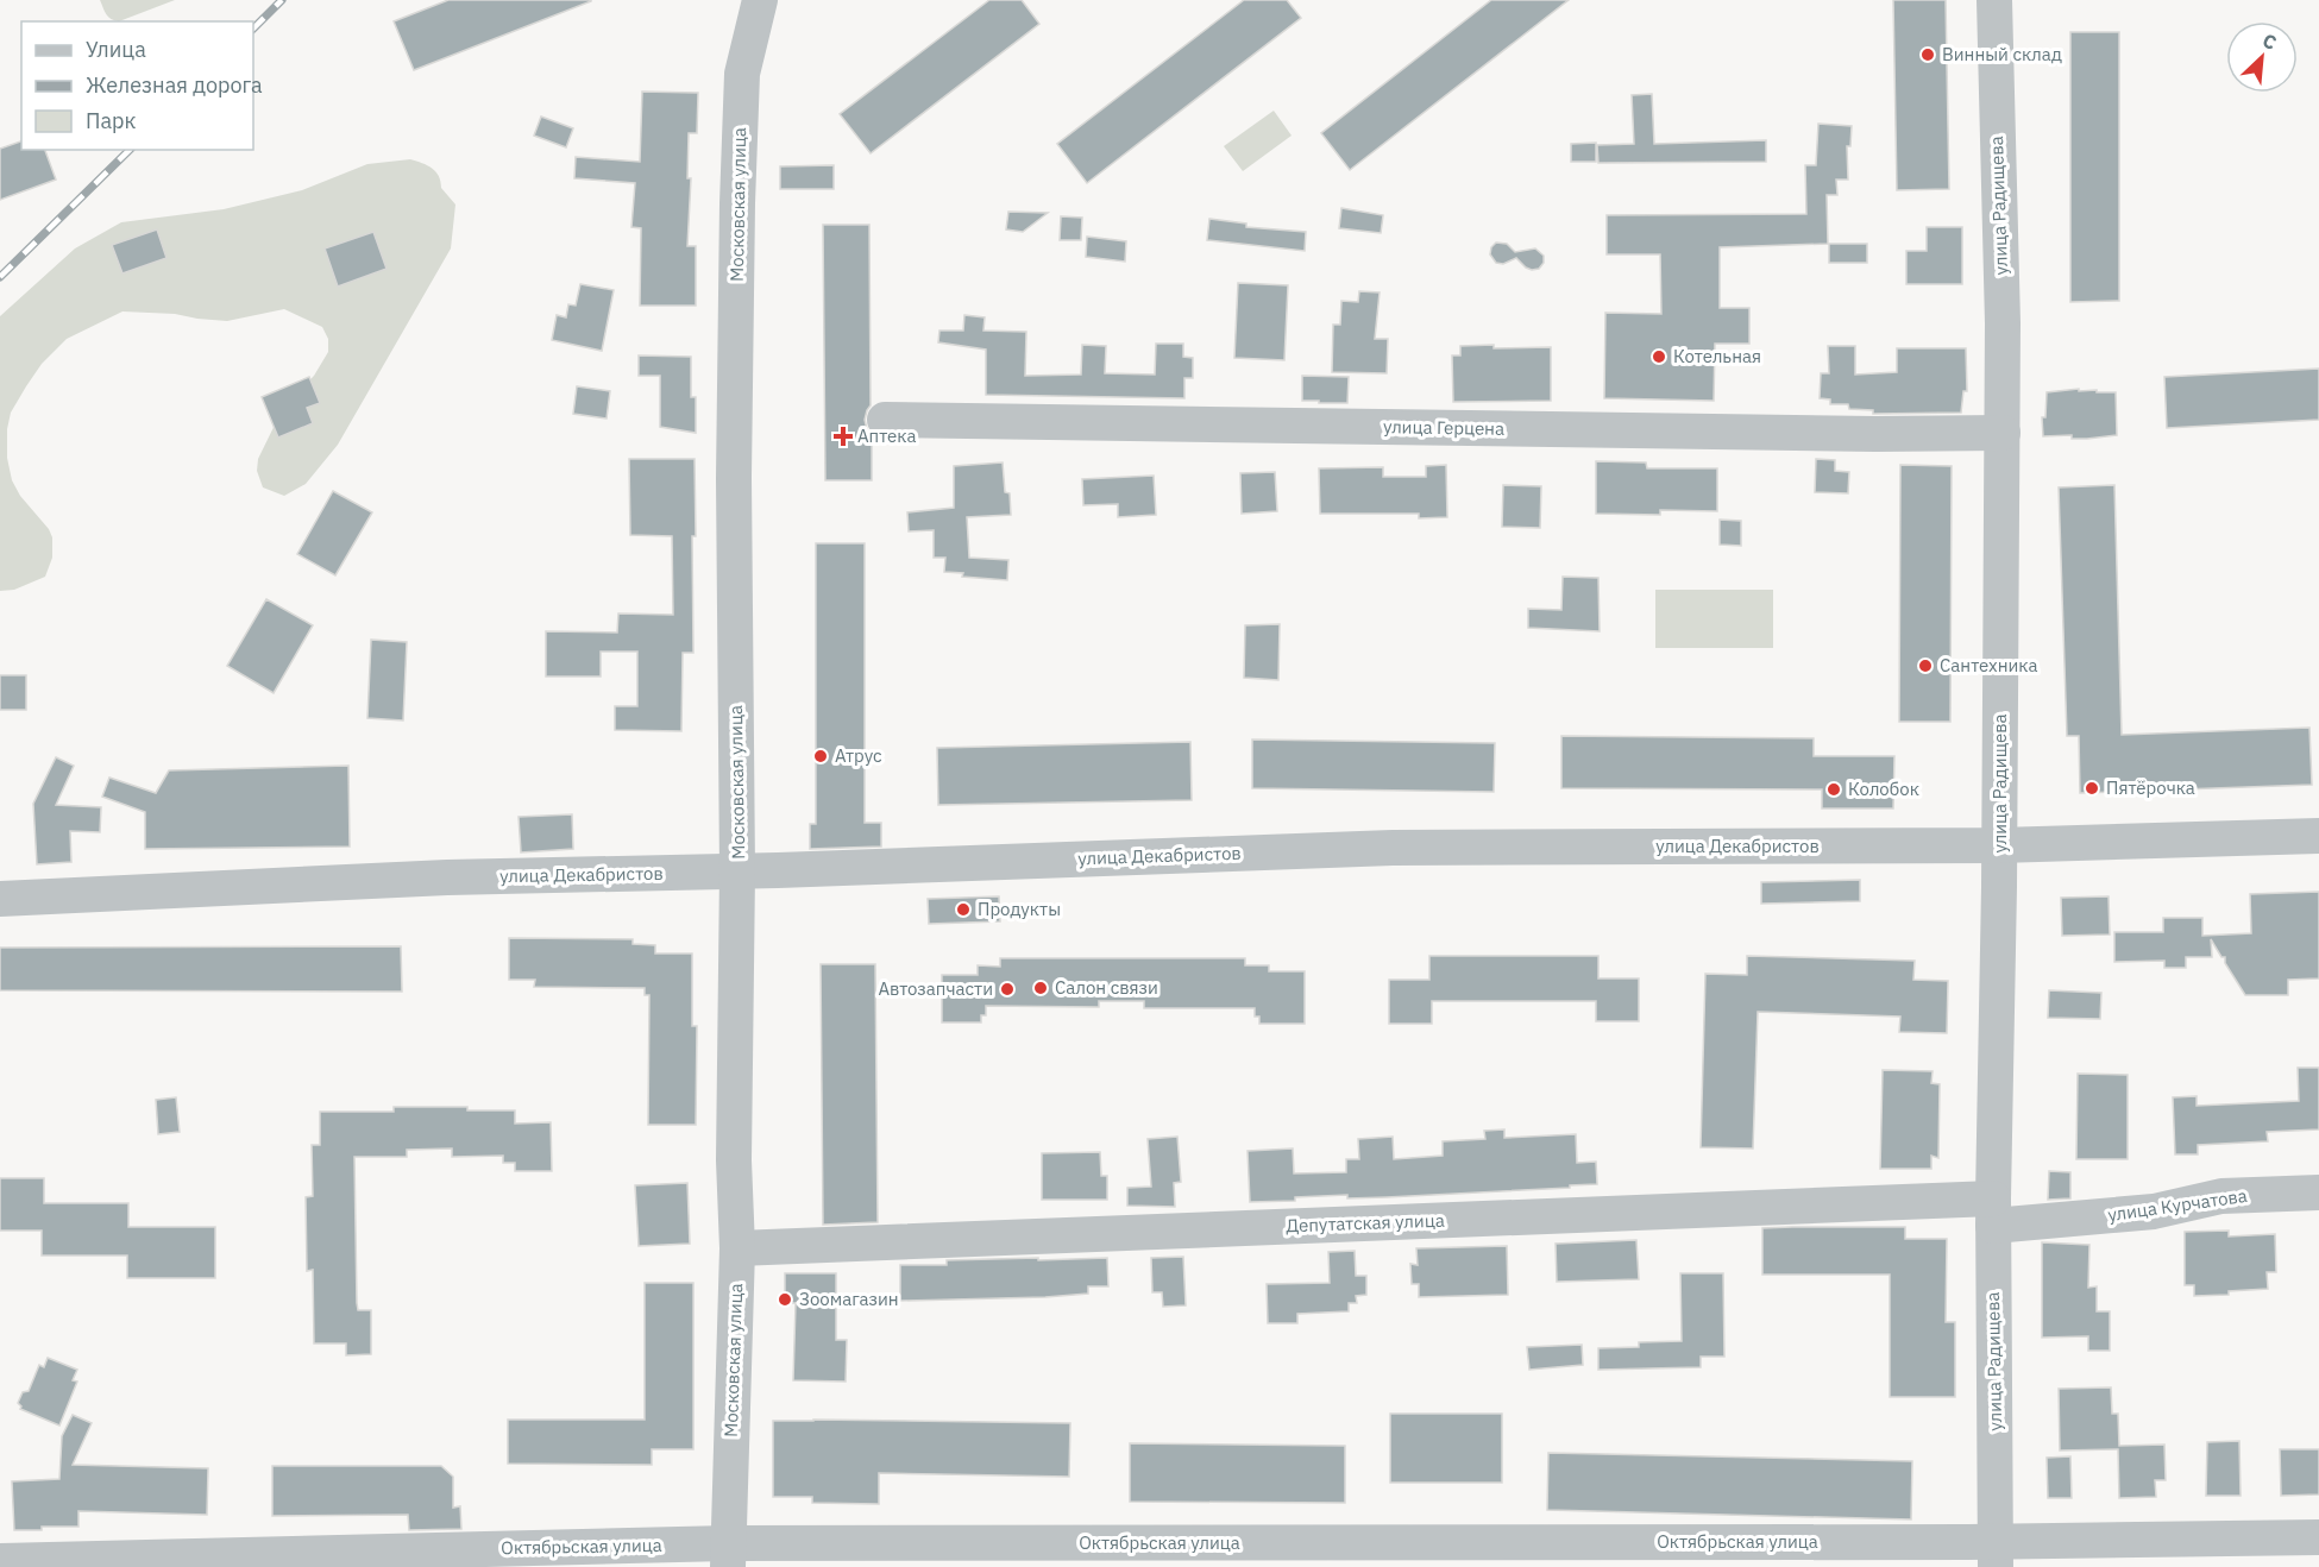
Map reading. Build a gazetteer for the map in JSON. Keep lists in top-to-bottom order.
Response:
{
  "streets": {
    "street": [
      "Московская улица",
      "улица Радищева",
      "улица Герцена",
      "улица Декабристов",
      "улица Курчатова",
      "Депутатская улица",
      "Октябрьская улица"
    ]
  },
  "crossings": [
    ["Московская улица", "улица Декабристов"],
    ["Московская улица", "Депутатская улица"],
    ["Московская улица", "Октябрьская улица"],
    ["улица Радищева", "улица Герцена"],
    ["улица Радищева", "улица Декабристов"],
    ["улица Радищева", "улица Курчатова"],
    ["улица Радищева", "Депутатская улица"],
    ["улица Радищева", "Октябрьская улица"],
    ["улица Курчатова", "Депутатская улица"]
  ],
  "places": {
    "other": [
      "Винный склад",
      "Котельная",
      "Сантехника",
      "Атрус",
      "Пятёрочка",
      "Колобок",
      "Продукты",
      "Салон связи",
      "Автозапчасти",
      "Зоомагазин"
    ],
    "health": ["Аптека"]
  },
  "legend": ["Улица", "Железная дорога", "Парк"],
  "north": "top right"
}
